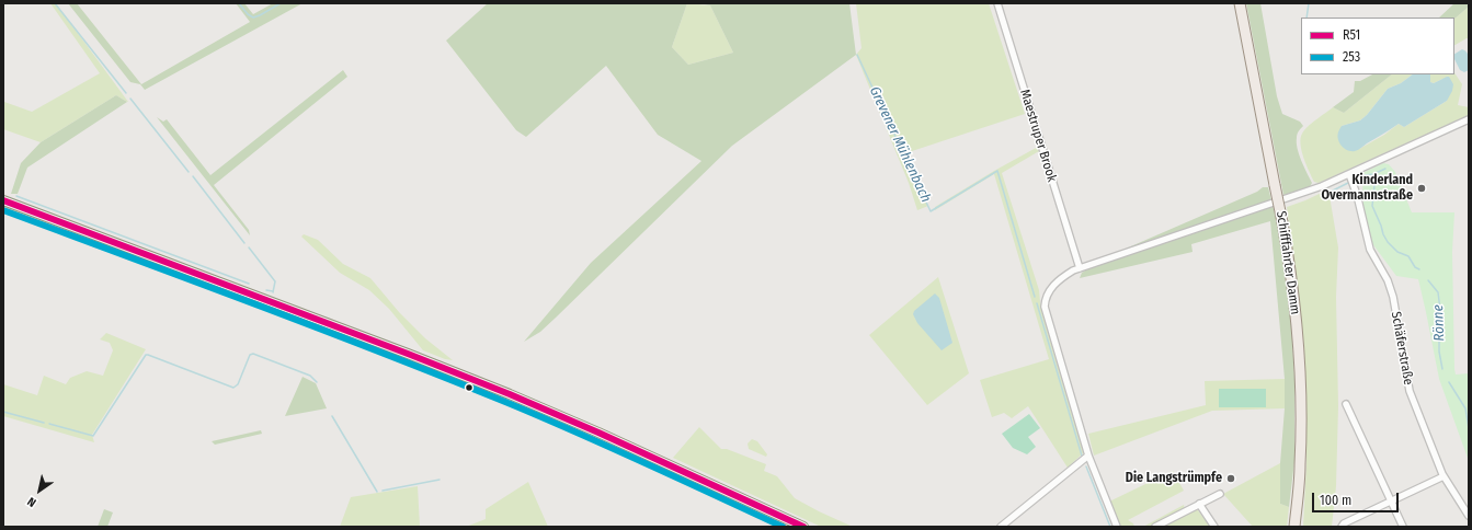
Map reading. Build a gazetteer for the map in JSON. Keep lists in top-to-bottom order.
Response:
{
  "streets": {
    "main road": ["Schifffahrter Damm"],
    "street": ["Maestruper Brook", "Schäferstraße"]
  },
  "water": ["Grevener Mühlenbach", "Rönne"],
  "places": ["Kinderland Overmannstraße", "Die Langstrümpfe"],
  "lines": ["transit line R51", "transit line 253"],
  "legend": ["R51", "253"],
  "scale_bar": "100 m",
  "north": "bottom left"
}
